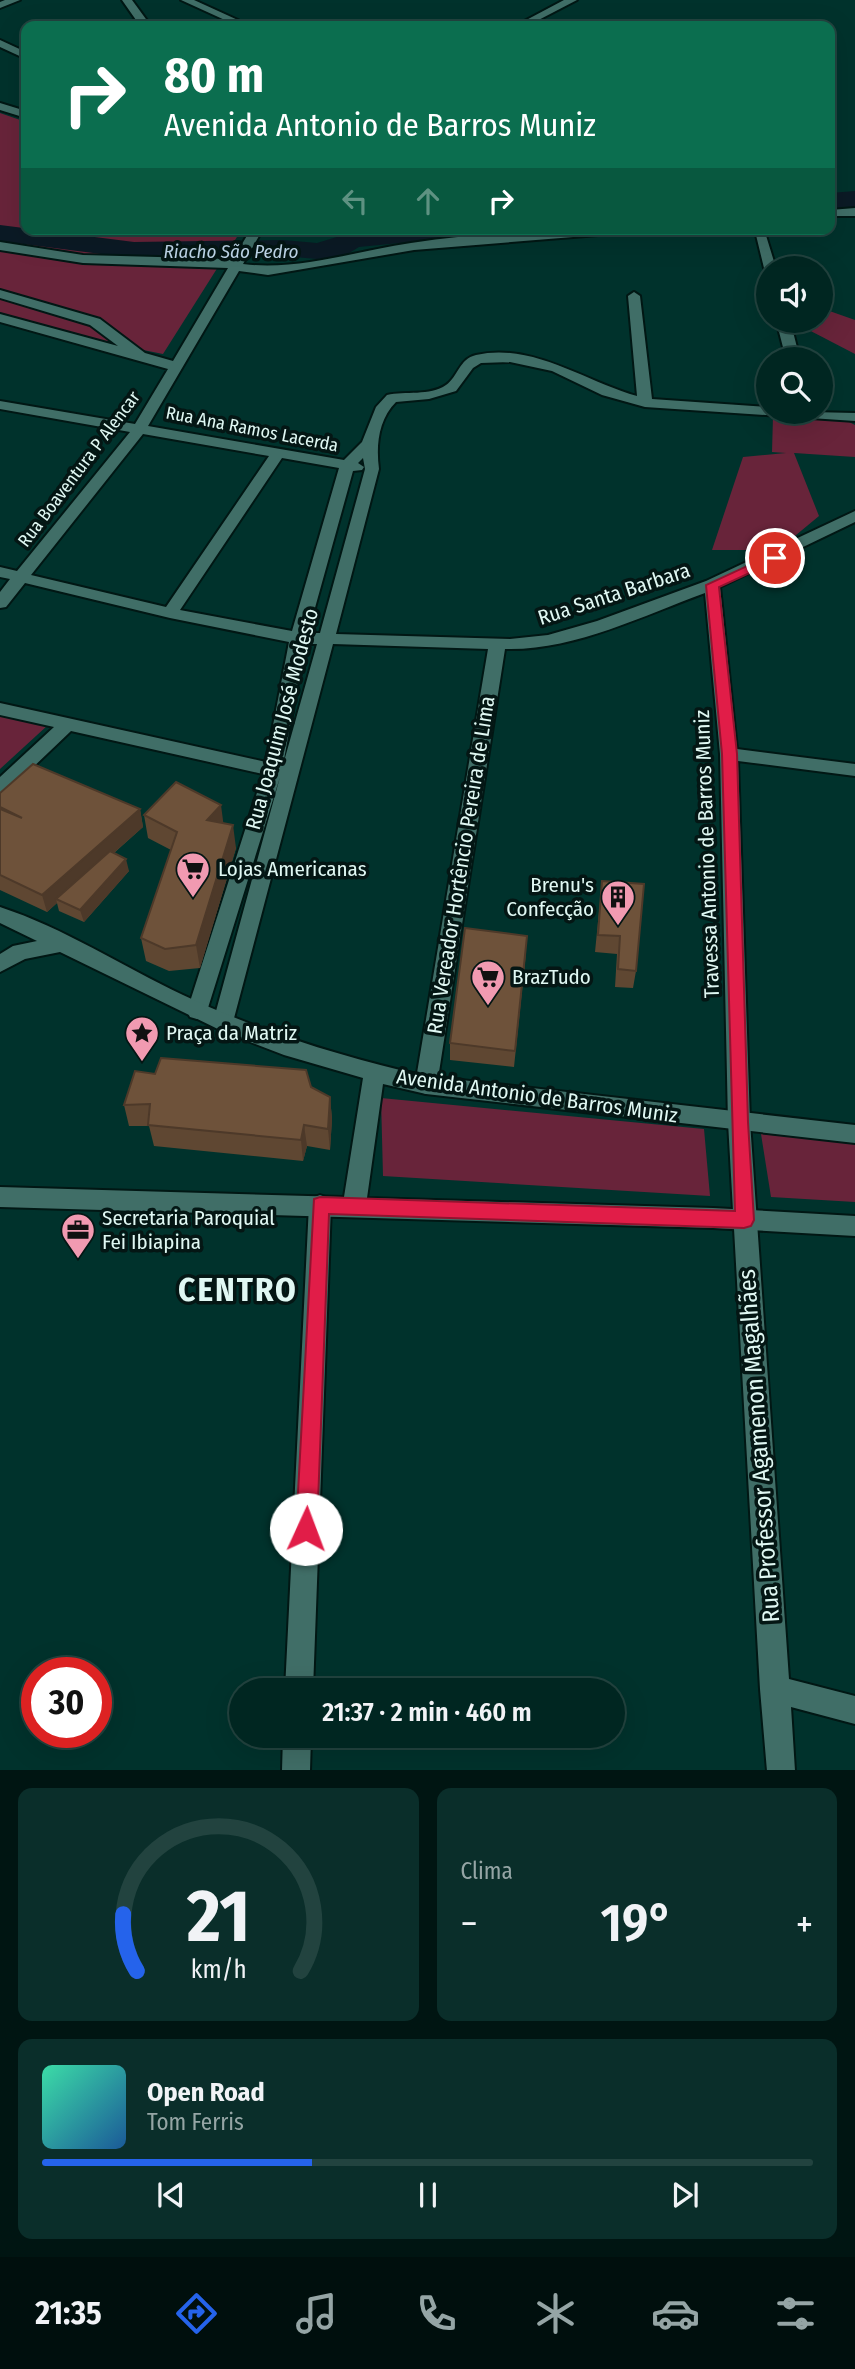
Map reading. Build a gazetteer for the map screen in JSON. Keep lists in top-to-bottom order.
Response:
{
  "streets": {
    "street": [
      "Rua Ana Ramos Lacerda",
      "Rua Boaventura P Alencar",
      "Rua Santa Barbara",
      "Rua Joaquim José Modesto",
      "Travessa Antonio de Barros Muniz",
      "Rua Vereador Hortêncio Pereira de Lima",
      "Avenida Antonio de Barros Muniz",
      "Rua Professor Agamenon Magalhães"
    ]
  },
  "crossings": [
    ["Rua Ana Ramos Lacerda", "Rua Boaventura P Alencar"],
    ["Rua Ana Ramos Lacerda", "Rua Joaquim José Modesto"],
    ["Rua Boaventura P Alencar", "Rua Santa Barbara"],
    ["Rua Santa Barbara", "Rua Joaquim José Modesto"],
    ["Rua Santa Barbara", "Travessa Antonio de Barros Muniz"],
    ["Rua Santa Barbara", "Rua Vereador Hortêncio Pereira de Lima"],
    ["Rua Joaquim José Modesto", "Avenida Antonio de Barros Muniz"],
    ["Travessa Antonio de Barros Muniz", "Avenida Antonio de Barros Muniz"],
    ["Travessa Antonio de Barros Muniz", "Rua Professor Agamenon Magalhães"],
    ["Rua Vereador Hortêncio Pereira de Lima", "Avenida Antonio de Barros Muniz"],
    ["Avenida Antonio de Barros Muniz", "Rua Professor Agamenon Magalhães"]
  ],
  "districts": ["CENTRO"],
  "water": ["Riacho São Pedro"],
  "places": {
    "supermarket": ["Lojas Americanas", "BrazTudo"],
    "building": ["Brenu's Confecção"],
    "place": ["Praça da Matriz"],
    "office": ["Secretaria Paroquial Fei Ibiapina"]
  },
  "page": {
    "turn": ["80 m", "Avenida Antonio de Barros Muniz"],
    "limit": "30",
    "trip": "21:37 · 2 min · 460 m",
    "tile": "Clima",
    "heat": ["−", "19°", "+"],
    "song": ["Open Road", "Tom Ferris"],
    "tabs": "21:35",
    "gauge": ["21", "km/h"]
  }
}
